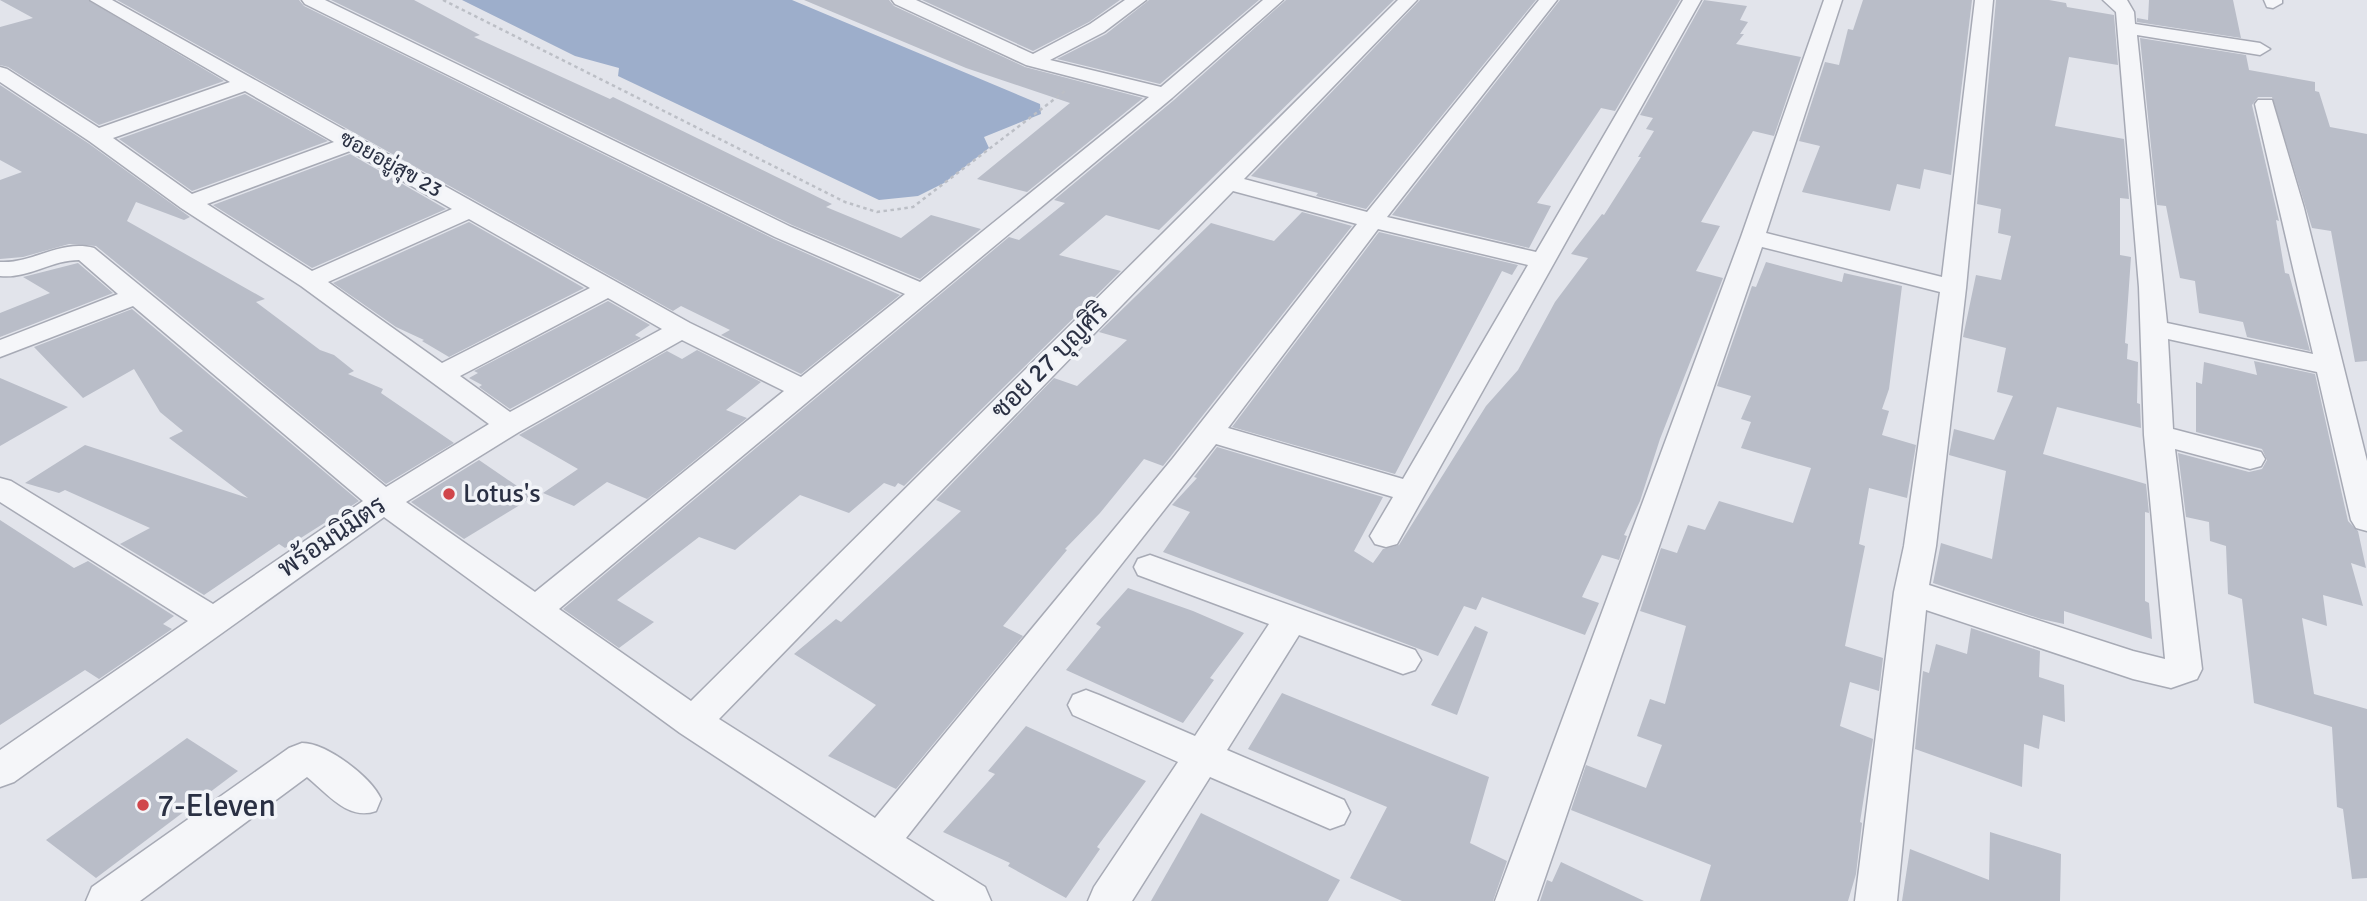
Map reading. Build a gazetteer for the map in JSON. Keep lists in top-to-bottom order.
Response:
{
  "streets": {
    "street": ["ซอยอยู่สุข 23", "ซอย 27 บุญศิริ", "พร้อมนิมิตร"]
  },
  "crossings": [
    ["ซอยอยู่สุข 23", "พร้อมนิมิตร"]
  ],
  "places": ["Lotus's", "7-Eleven"]
}
